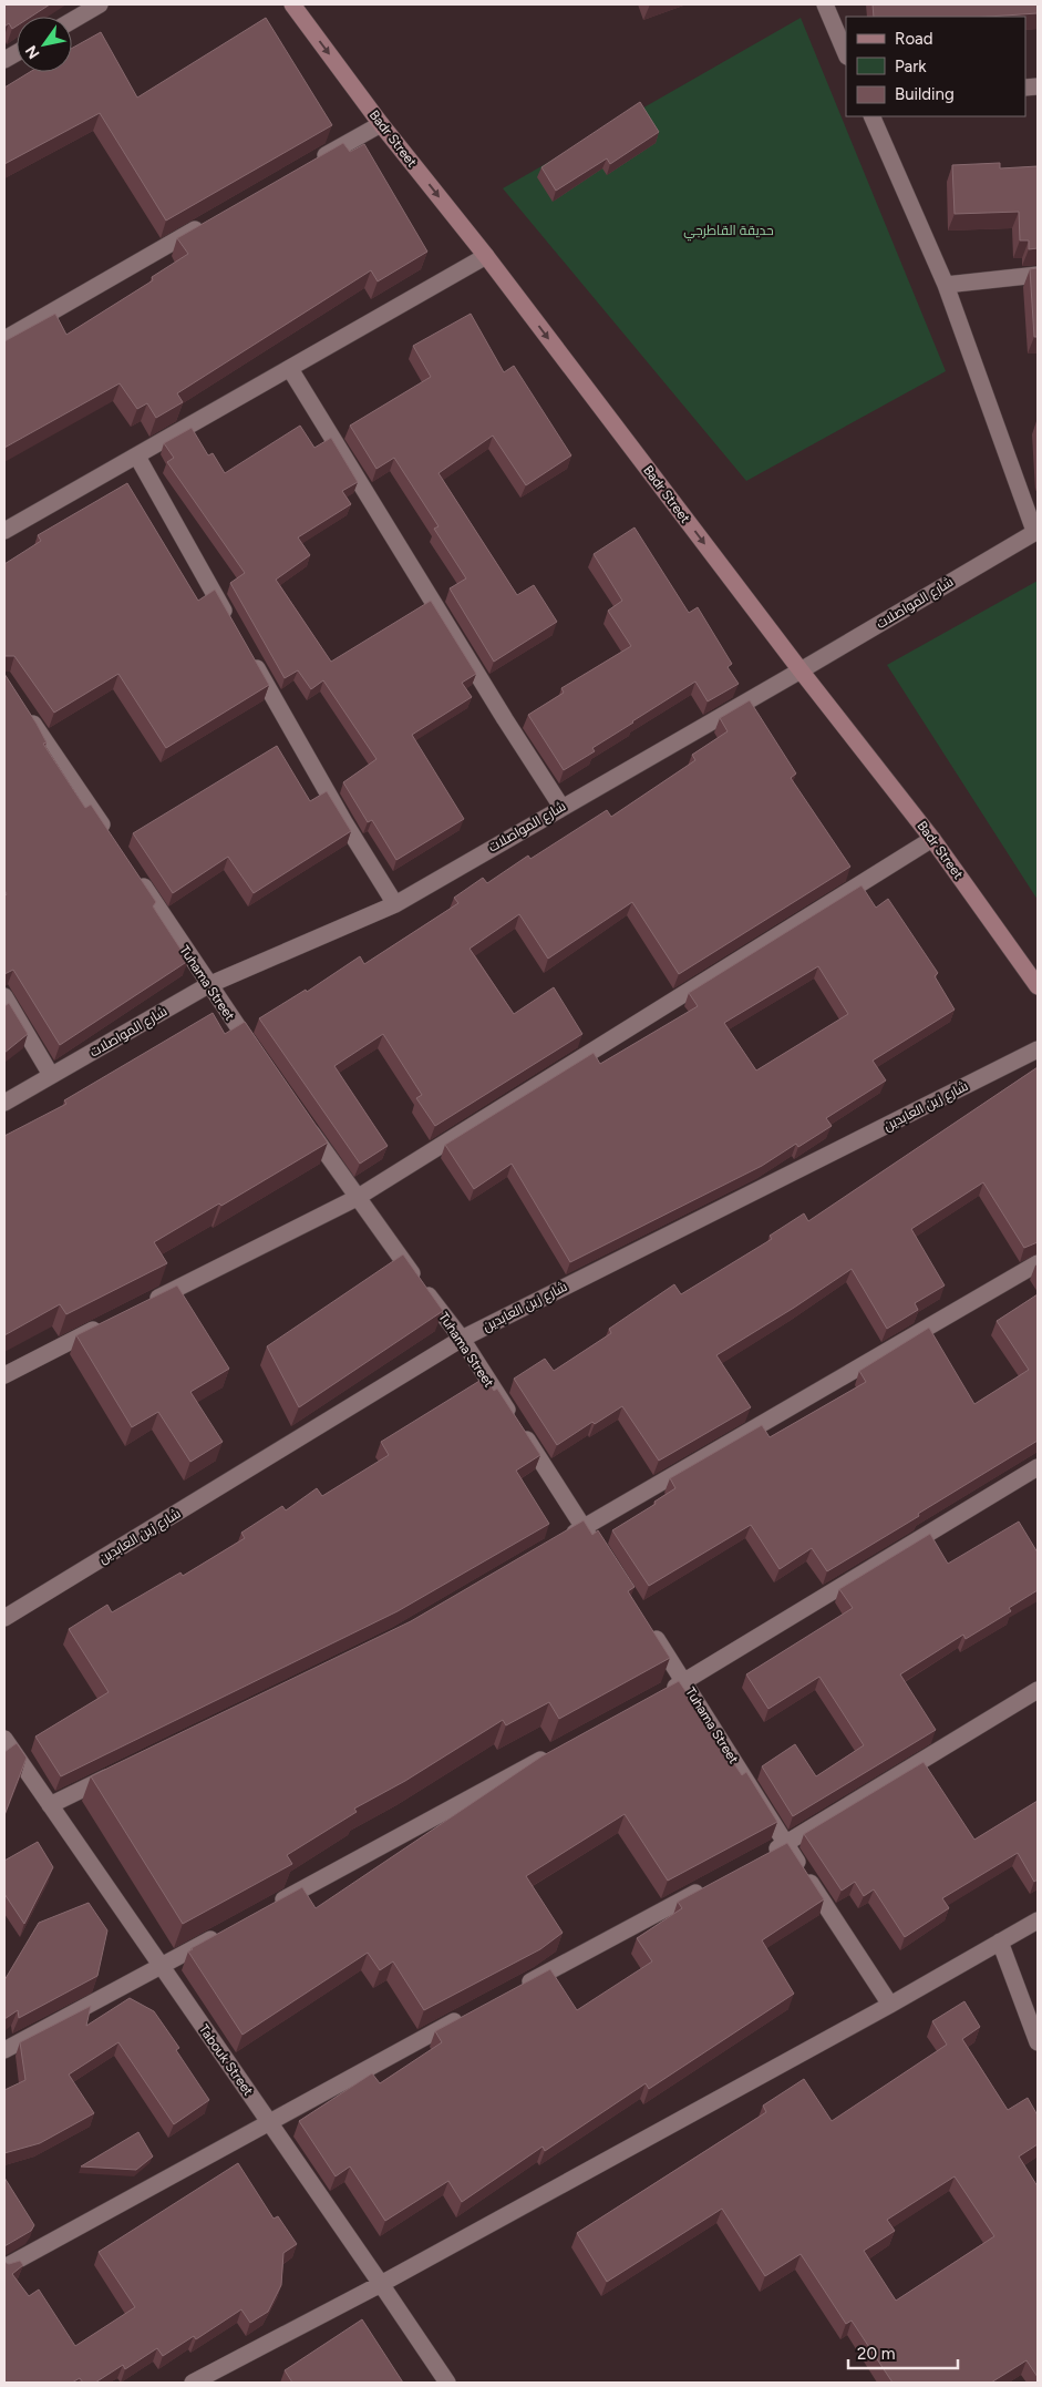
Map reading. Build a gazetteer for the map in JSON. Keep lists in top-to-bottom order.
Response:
{
  "streets": {
    "main road": ["Badr Street"],
    "street": [
      "شارع المواصلات",
      "Tuhama Street",
      "شارع زين العابدين",
      "Tabouk Street"
    ]
  },
  "crossings": [
    ["Badr Street", "شارع المواصلات"],
    ["شارع المواصلات", "Tuhama Street"],
    ["Tuhama Street", "شارع زين العابدين"]
  ],
  "one_way": ["Badr Street"],
  "parks": ["حديقة القاطرجي"],
  "legend": ["Road", "Park", "Building"],
  "scale_bar": "20 m",
  "north": "bottom left"
}
